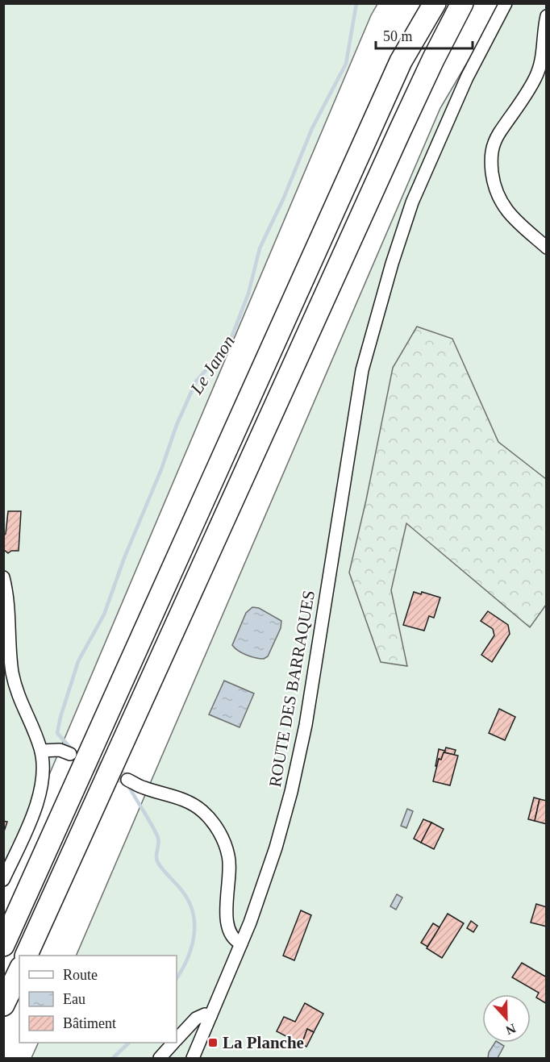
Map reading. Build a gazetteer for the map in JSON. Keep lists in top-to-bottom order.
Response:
{
  "streets": {
    "street": ["ROUTE DES BARRAQUES"]
  },
  "water": ["Le Janon"],
  "places": {
    "transit": ["La Planche"]
  },
  "legend": ["Route", "Eau", "Bâtiment"],
  "scale_bar": "50 m",
  "north": "bottom"
}
